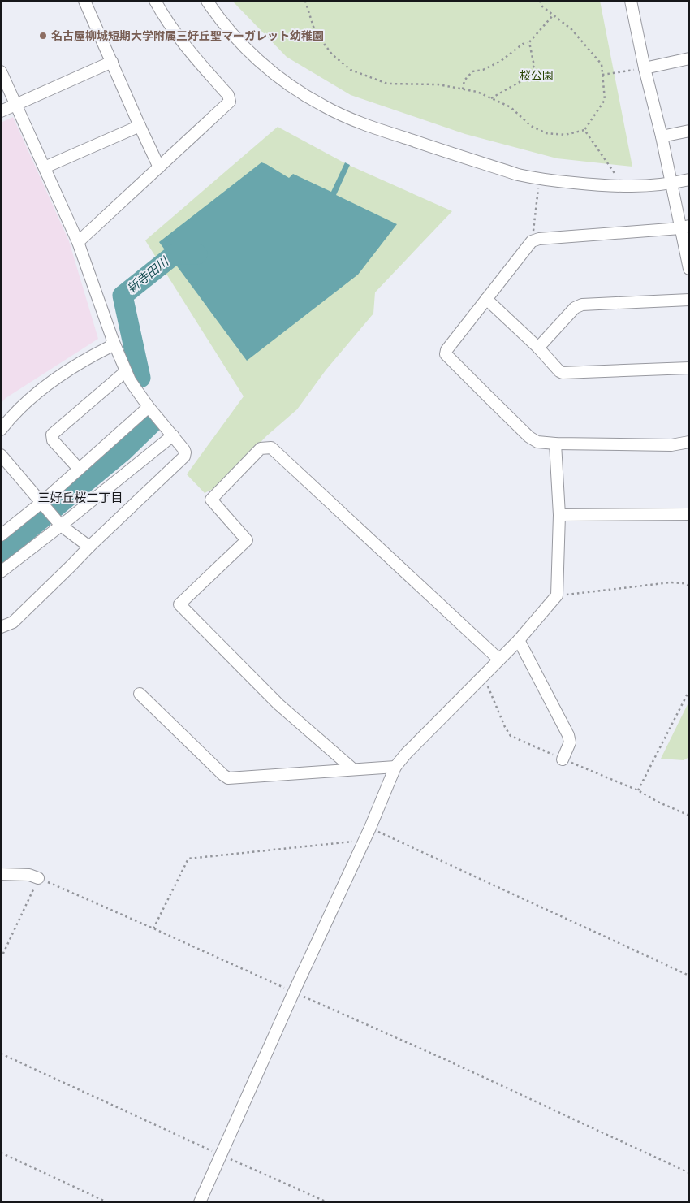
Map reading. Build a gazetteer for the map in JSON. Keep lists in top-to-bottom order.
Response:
{
  "districts": ["三好丘桜二丁目"],
  "water": ["新寺田川"],
  "parks": ["桜公園"],
  "places": ["名古屋柳城短期大学附属三好丘聖マーガレット幼稚園"]
}
